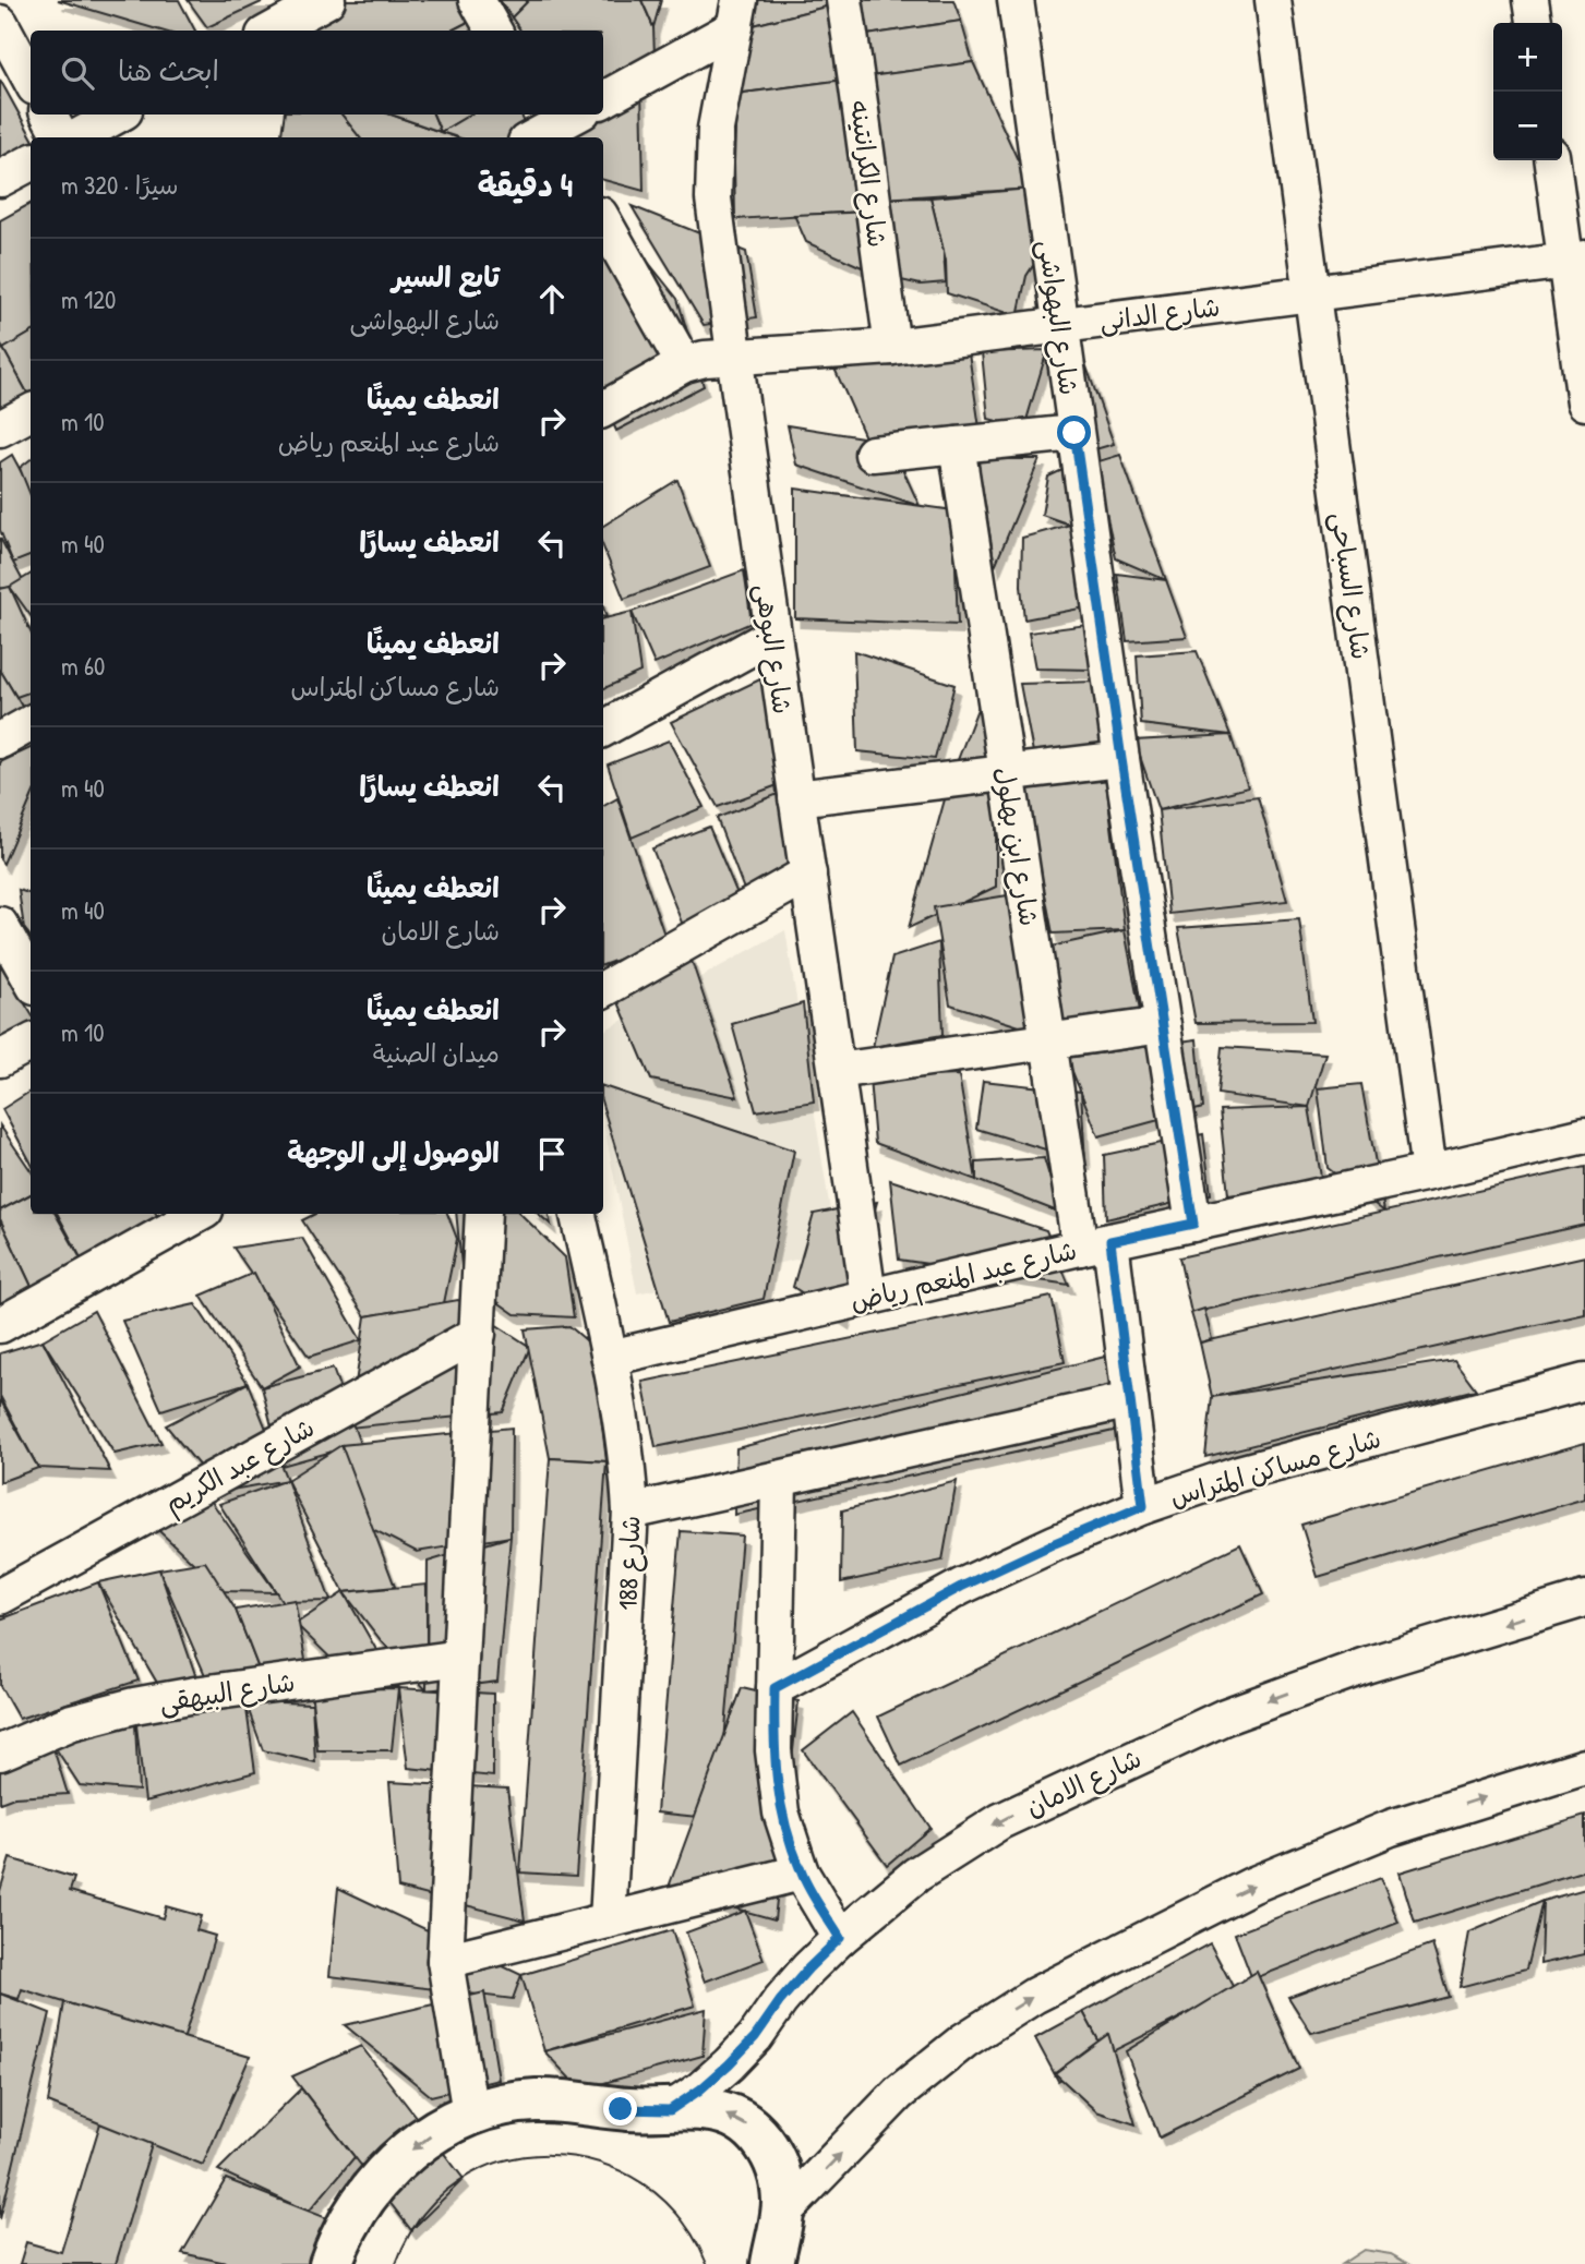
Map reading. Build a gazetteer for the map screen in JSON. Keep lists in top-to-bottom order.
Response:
{
  "streets": {
    "street": [
      "شارع الكرانتينه",
      "شارع الدانى",
      "شارع البهواشى",
      "شارع السباحى",
      "شارع البوهى",
      "شارع ابن بهلول",
      "شارع عبد المنعم رياض",
      "شارع عبد الكريم",
      "شارع مساكن المتراس",
      "شارع 188",
      "شارع البيهقى",
      "شارع الامان"
    ]
  },
  "crossings": [
    ["شارع الكرانتينه", "شارع الدانى"],
    ["شارع الدانى", "شارع البهواشى"],
    ["شارع الدانى", "شارع السباحى"],
    ["شارع الدانى", "شارع البوهى"],
    ["شارع البهواشى", "شارع عبد المنعم رياض"],
    ["شارع السباحى", "شارع عبد المنعم رياض"],
    ["شارع البوهى", "شارع عبد المنعم رياض"],
    ["شارع ابن بهلول", "شارع عبد المنعم رياض"],
    ["شارع ابن بهلول", "شارع مساكن المتراس"],
    ["شارع عبد المنعم رياض", "شارع 188"]
  ],
  "page": {
    "map_buttons": ["+", "−"],
    "search": "ابحث هنا",
    "heading": ["4 دقيقة", "سيرًا · 320 m"],
    "list": [
      ["تابع السير", "شارع البهواشى", "120 m"],
      ["انعطف يمينًا", "شارع عبد المنعم رياض", "10 m"],
      ["انعطف يسارًا", "40 m"],
      ["انعطف يمينًا", "شارع مساكن المتراس", "60 m"],
      ["انعطف يسارًا", "40 m"],
      ["انعطف يمينًا", "شارع الامان", "40 m"],
      ["انعطف يمينًا", "ميدان الصنية", "10 m"],
      "الوصول إلى الوجهة"
    ]
  }
}
